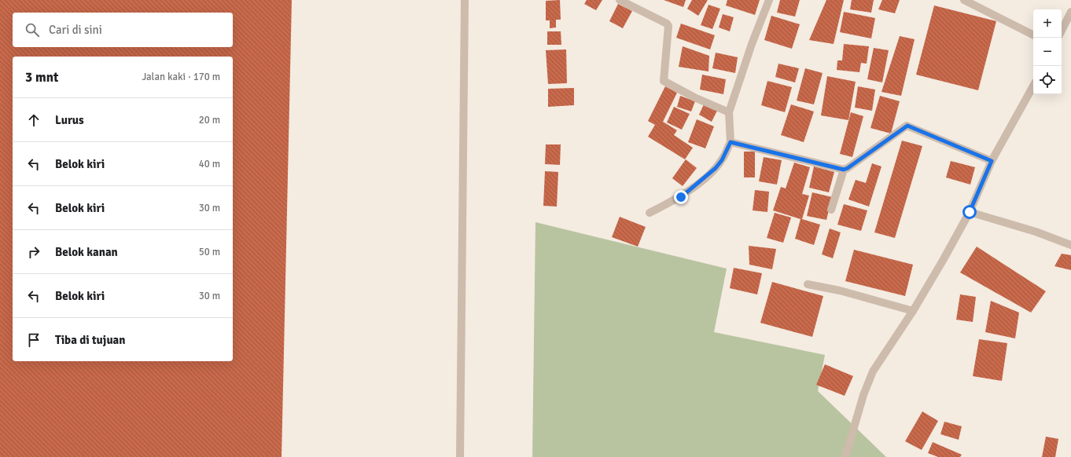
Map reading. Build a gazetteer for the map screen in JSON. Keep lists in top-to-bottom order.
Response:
{
  "page": {
    "map_buttons": ["+", "−"],
    "search": "Cari di sini",
    "heading": ["3 mnt", "Jalan kaki · 170 m"],
    "list": [
      ["Lurus", "20 m"],
      ["Belok kiri", "40 m"],
      ["Belok kiri", "30 m"],
      ["Belok kanan", "50 m"],
      ["Belok kiri", "30 m"],
      "Tiba di tujuan"
    ]
  }
}
